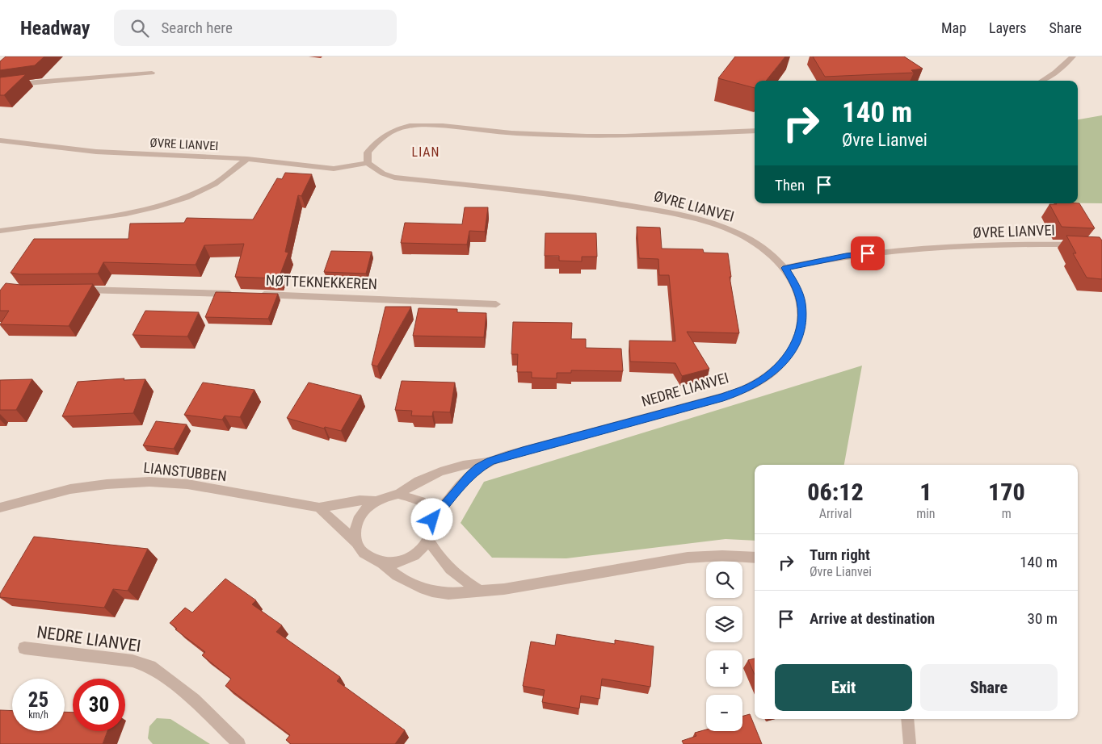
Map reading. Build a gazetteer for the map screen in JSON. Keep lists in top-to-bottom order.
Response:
{
  "streets": {
    "street": [
      "ØVRE LIANVEI",
      "NØTTEKNEKKEREN",
      "NEDRE LIANVEI",
      "LIANSTUBBEN"
    ]
  },
  "crossings": [
    ["ØVRE LIANVEI", "NEDRE LIANVEI"],
    ["NEDRE LIANVEI", "LIANSTUBBEN"]
  ],
  "districts": ["LIAN"],
  "page": {
    "header": "Headway",
    "search": "Search here",
    "nav": ["Map", "Layers", "Share"],
    "turn": ["140 m", "Øvre Lianvei"],
    "then": "Then",
    "eta": [
      "06:12",
      "Arrival",
      "1",
      "min",
      "170",
      "m"
    ],
    "list": [
      {
        "name": "Turn right",
        "note": "Øvre Lianvei",
        "value": "140 m"
      },
      {
        "name": "Arrive at destination",
        "value": "30 m"
      }
    ],
    "map_buttons": ["+", "−"],
    "buttons": ["Exit", "Share"],
    "speed": "25 km/h",
    "limit": "30"
  }
}
